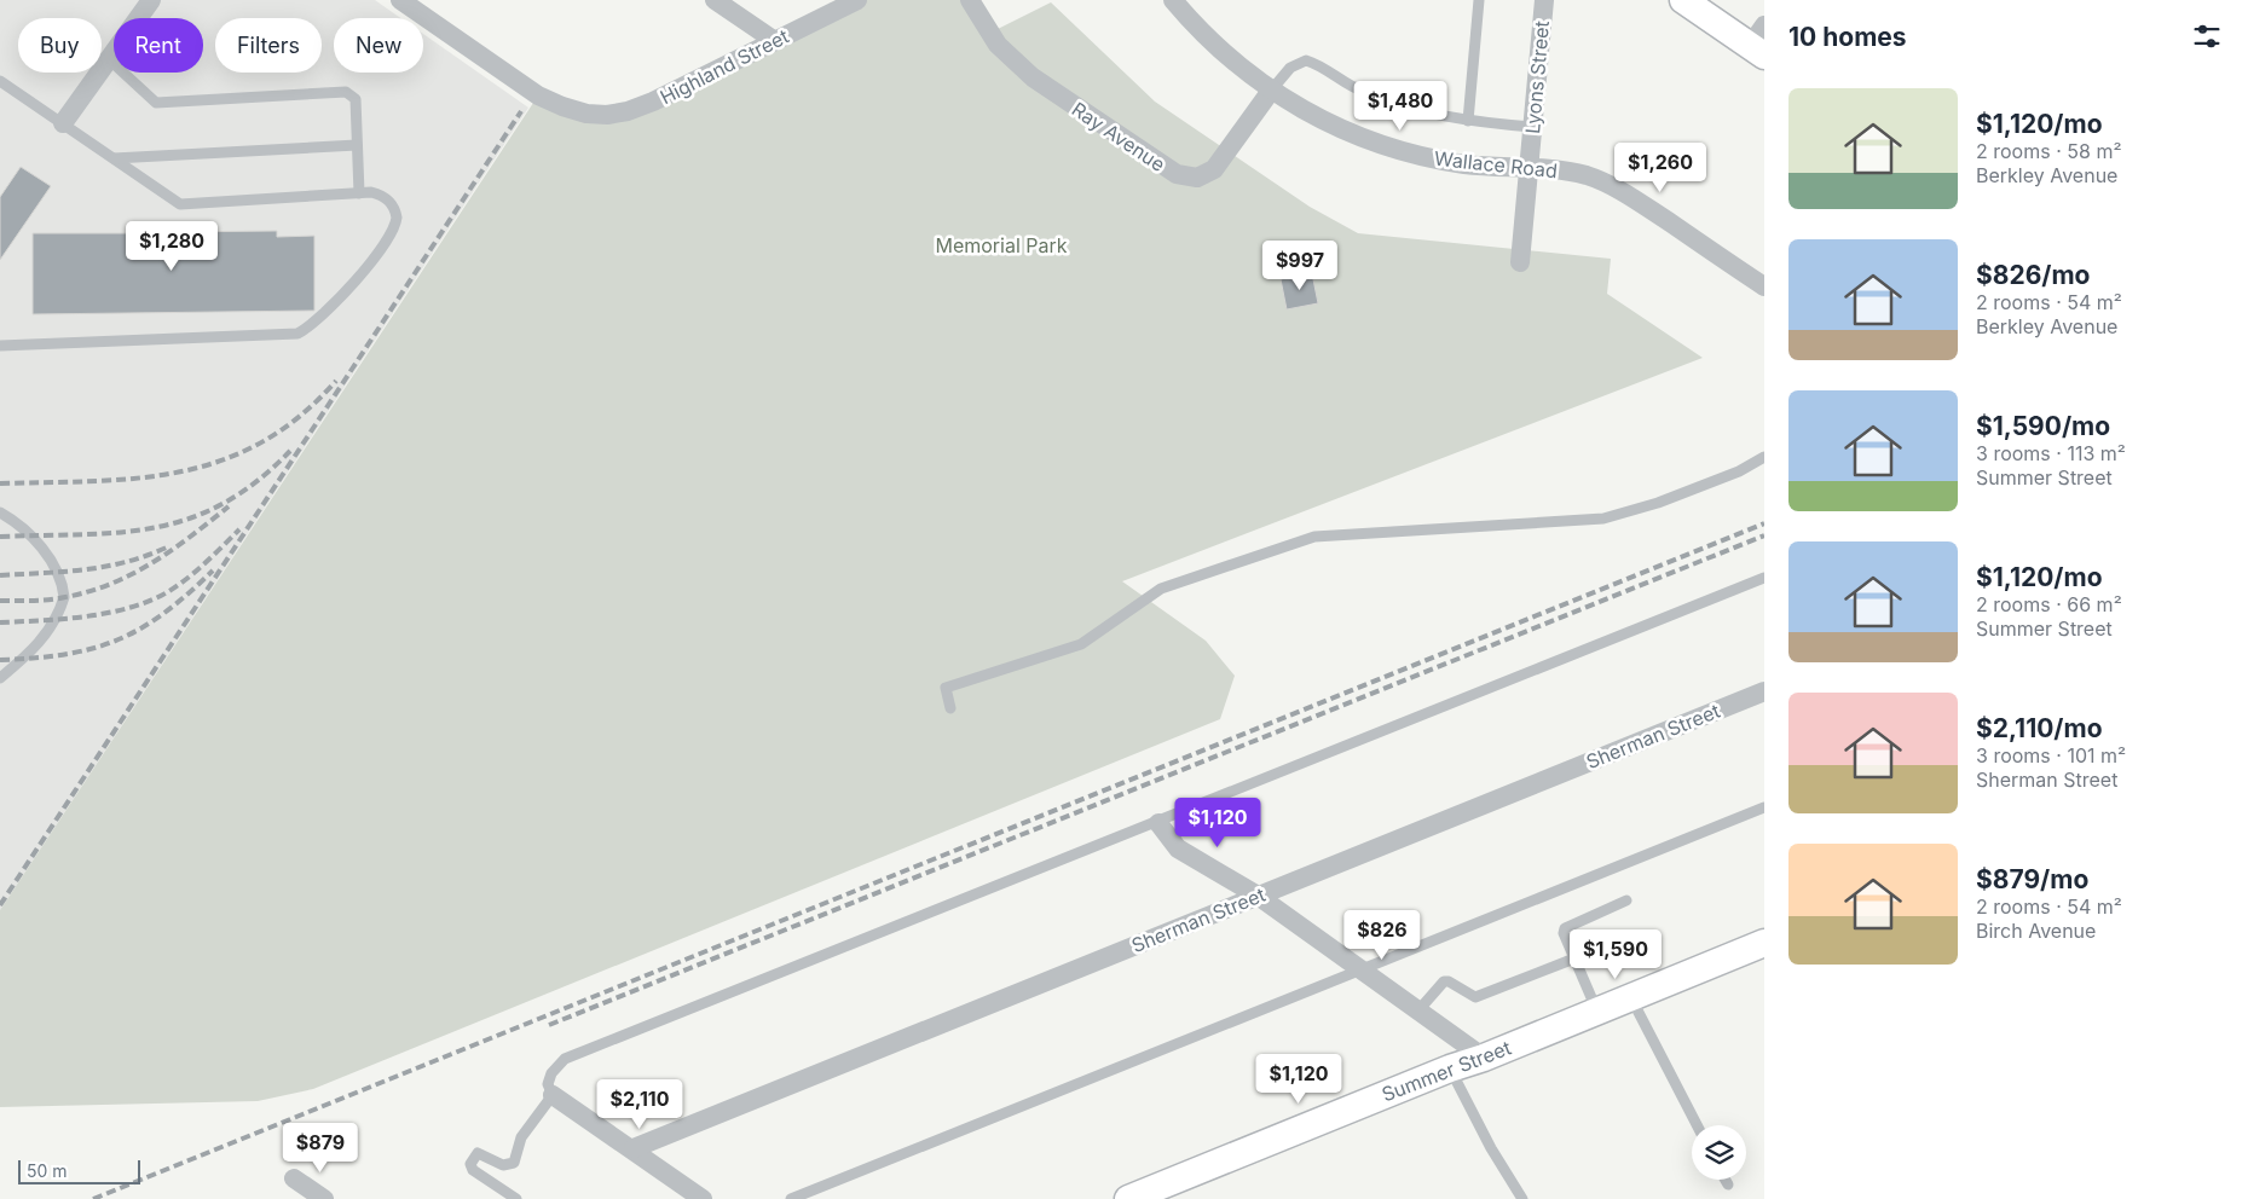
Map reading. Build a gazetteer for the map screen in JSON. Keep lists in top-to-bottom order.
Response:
{
  "streets": {
    "street": [
      "Highland Street",
      "Lyons Street",
      "Ray Avenue",
      "Wallace Road",
      "Sherman Street",
      "Summer Street"
    ]
  },
  "crossings": [
    ["Lyons Street", "Wallace Road"],
    ["Ray Avenue", "Wallace Road"]
  ],
  "parks": ["Memorial Park"],
  "scale_bar": "50 m",
  "page": {
    "heading": "10 homes",
    "chip": [
      "Buy",
      "Rent",
      "Filters",
      "New"
    ],
    "list": [
      {
        "name": "$1,120/mo",
        "note": "2 rooms · 58 m² · Berkley Avenue"
      },
      {
        "name": "$826/mo",
        "note": "2 rooms · 54 m² · Berkley Avenue"
      },
      {
        "name": "$1,590/mo",
        "note": "3 rooms · 113 m² · Summer Street"
      },
      {
        "name": "$1,120/mo",
        "note": "2 rooms · 66 m² · Summer Street"
      },
      {
        "name": "$2,110/mo",
        "note": "3 rooms · 101 m² · Sherman Street"
      },
      {
        "name": "$879/mo",
        "note": "2 rooms · 54 m² · Birch Avenue"
      }
    ],
    "price": [
      "$1,480",
      "$1,260",
      "$1,280",
      "$997",
      "$1,120",
      "$826",
      "$1,590",
      "$1,120",
      "$2,110",
      "$879"
    ],
    "scale": "50 m"
  }
}
